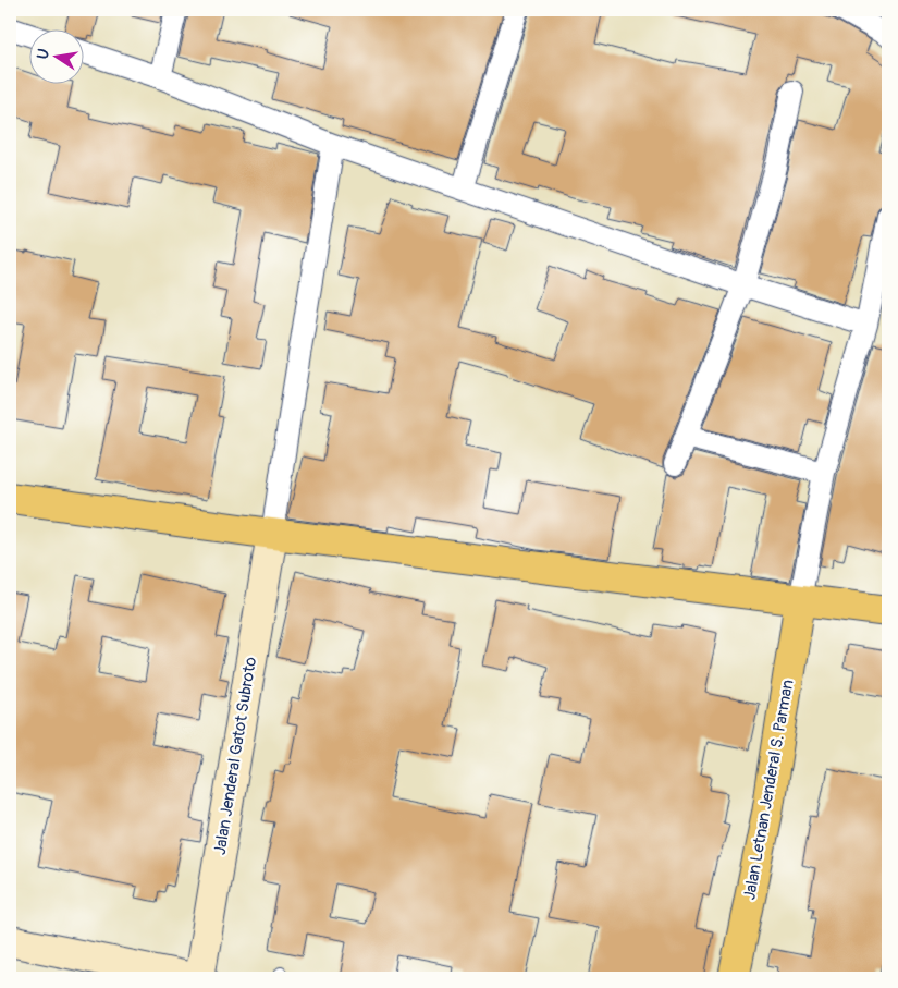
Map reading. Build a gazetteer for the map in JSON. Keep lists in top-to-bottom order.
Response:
{
  "streets": {
    "main road": ["Jalan Jenderal Gatot Subroto", "Jalan Letnan Jenderal S. Parman"]
  },
  "north": "left"
}
